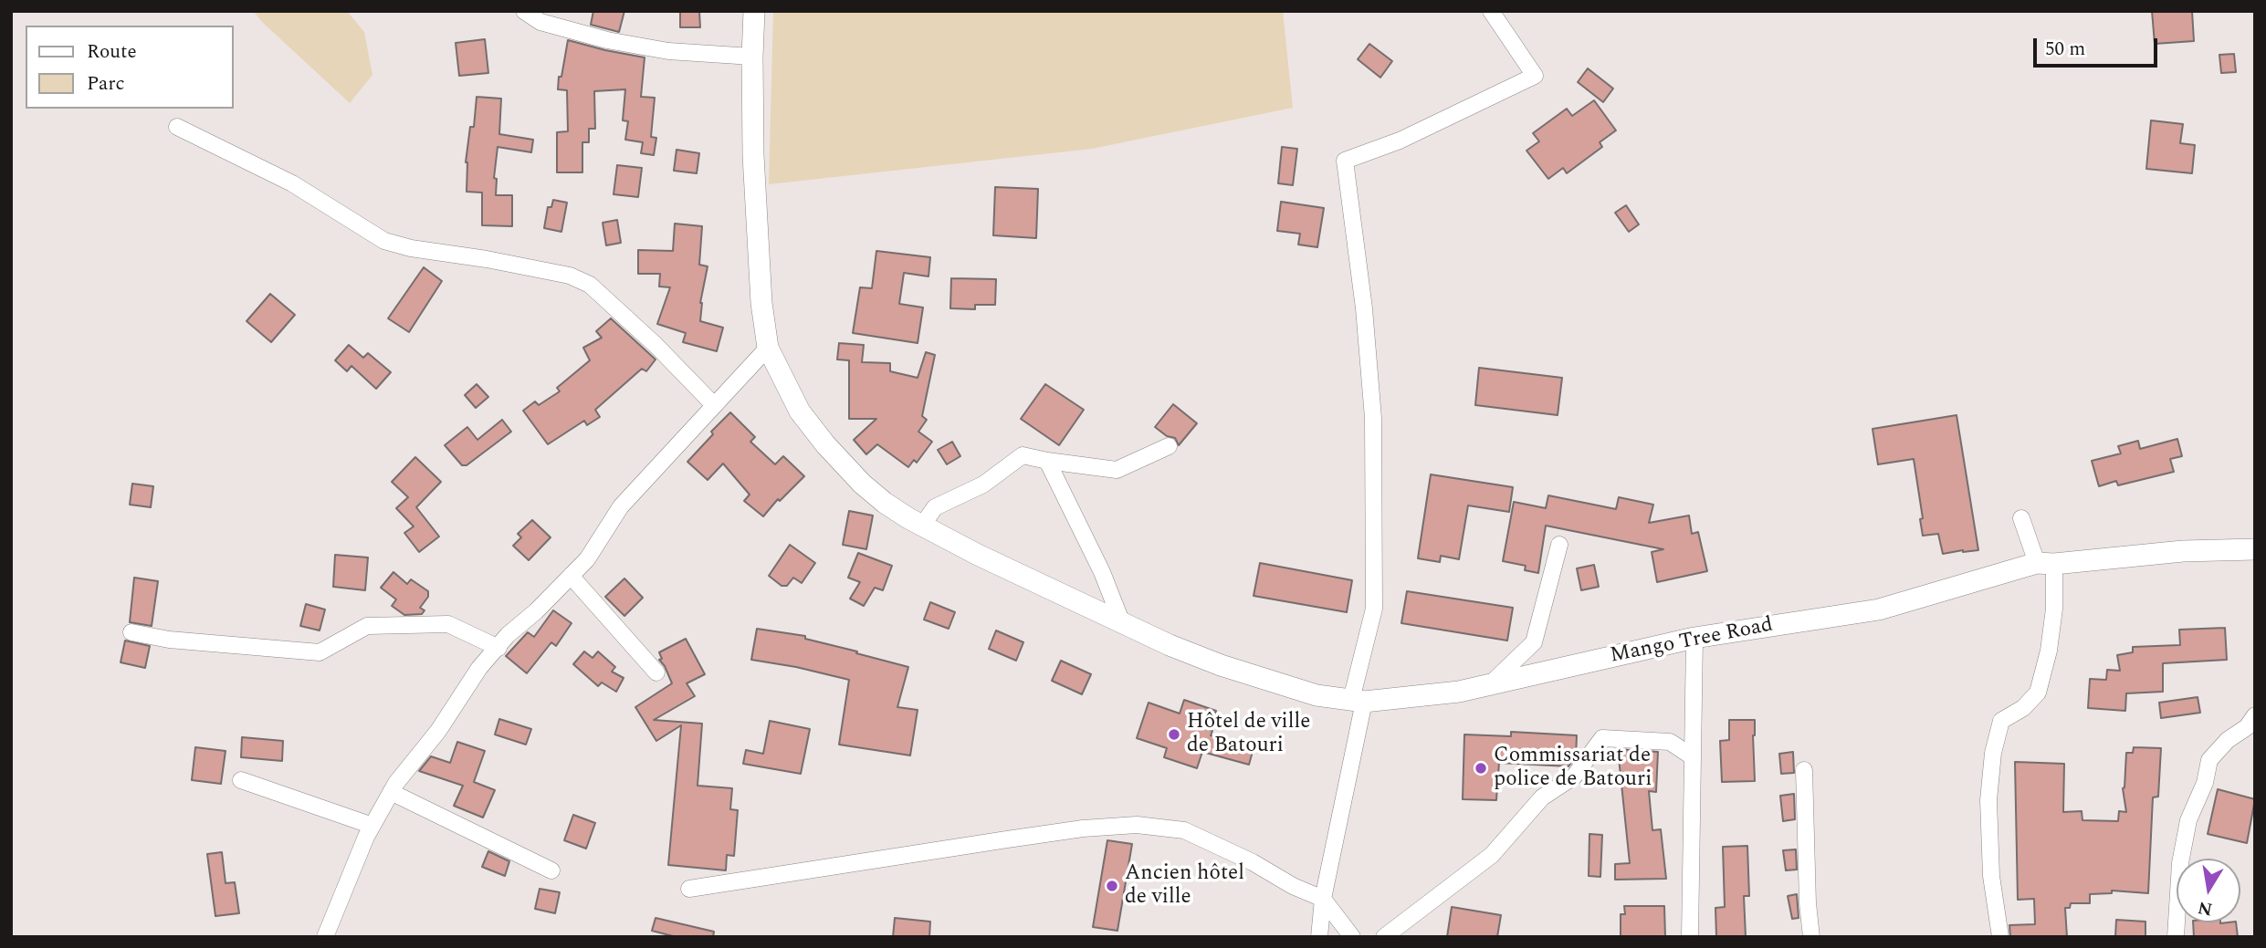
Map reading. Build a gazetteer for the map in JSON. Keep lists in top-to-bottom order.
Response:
{
  "streets": {
    "main road": ["Mango Tree Road"]
  },
  "places": ["Hôtel de ville de Batouri", "Commissariat de police de Batouri", "Ancien hôtel de ville"],
  "legend": ["Route", "Parc"],
  "scale_bar": "50 m",
  "north": "bottom"
}
